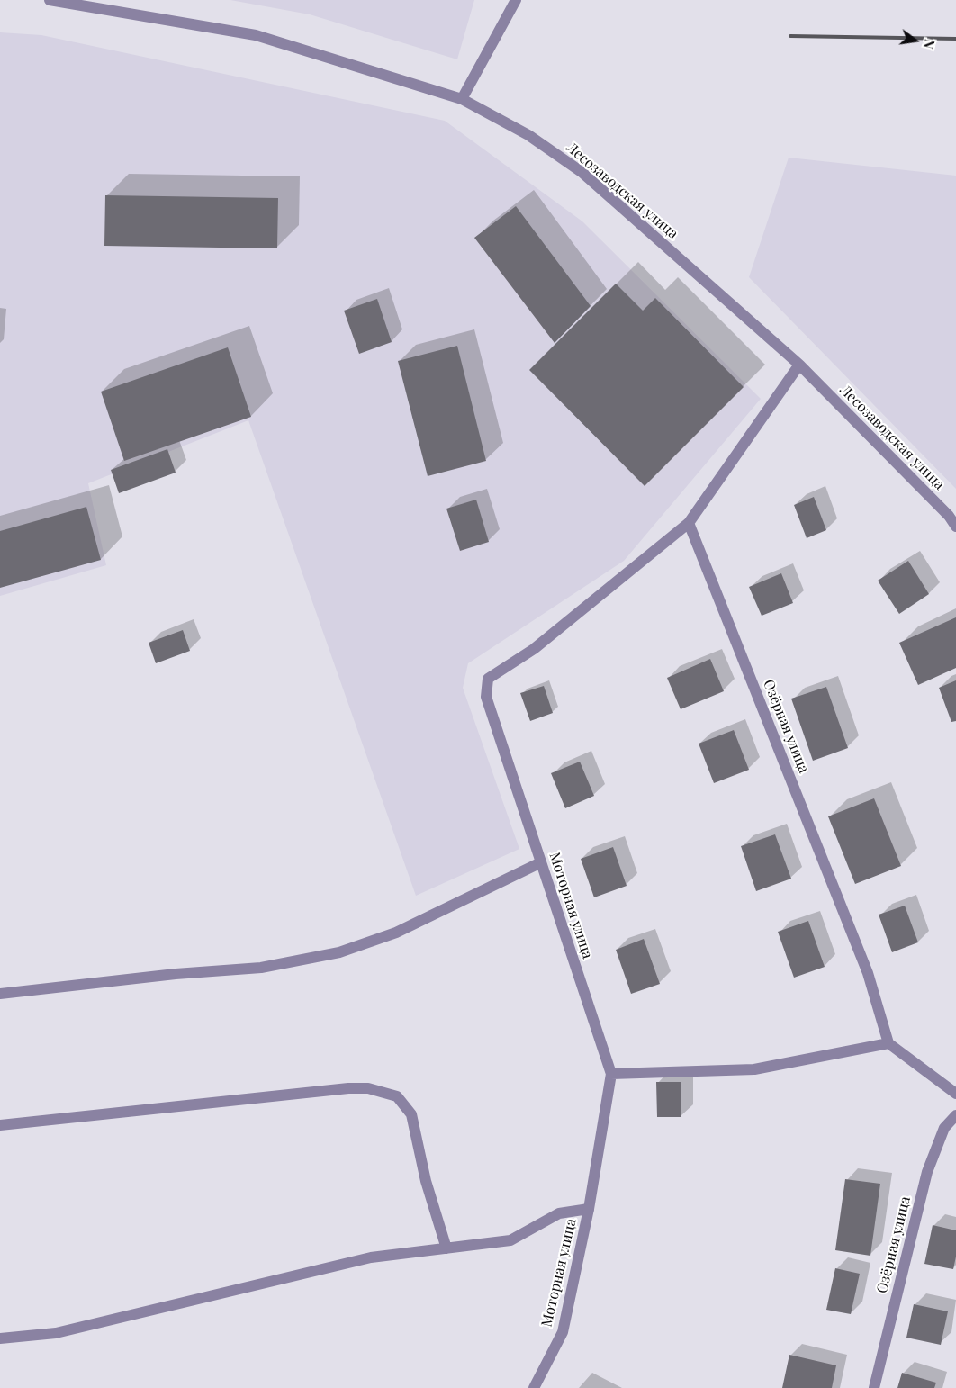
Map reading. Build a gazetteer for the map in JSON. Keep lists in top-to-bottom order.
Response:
{
  "streets": {
    "street": ["Лесозаводская улица", "Озёрная улица", "Моторная улица"]
  },
  "crossings": [
    ["Озёрная улица", "Моторная улица"]
  ],
  "north": "right"
}
